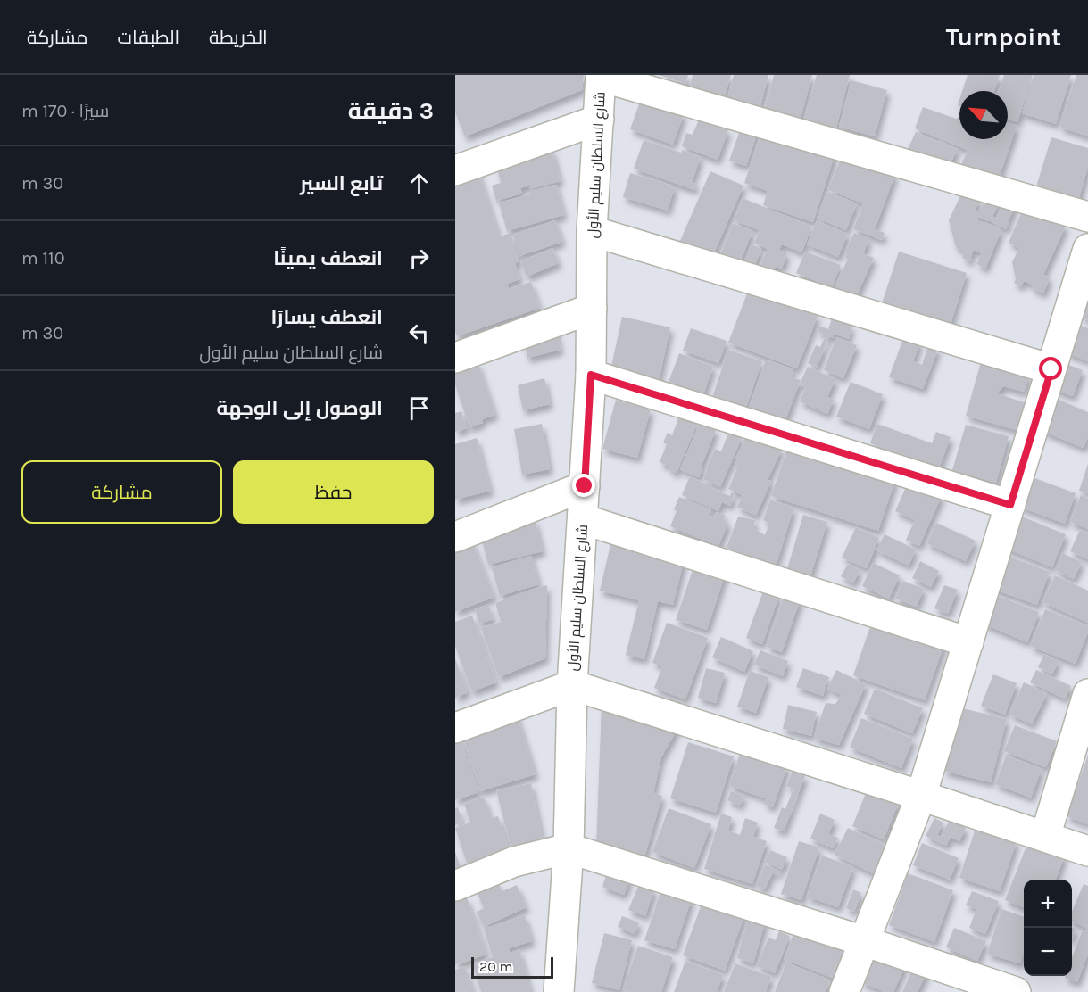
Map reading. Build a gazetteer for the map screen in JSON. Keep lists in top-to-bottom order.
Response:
{
  "streets": {
    "street": ["شارع السلطان سليم الأول"]
  },
  "scale_bar": "20 m",
  "north": "top left",
  "page": {
    "header": "Turnpoint",
    "nav": ["الخريطة", "الطبقات", "مشاركة"],
    "heading": ["3 دقيقة", "سيرًا · 170 m"],
    "list": [
      ["تابع السير", "30 m"],
      ["انعطف يمينًا", "110 m"],
      ["انعطف يسارًا", "شارع السلطان سليم الأول", "30 m"],
      "الوصول إلى الوجهة"
    ],
    "buttons": ["حفظ", "مشاركة"],
    "map_buttons": ["+", "−"],
    "scale": "20 m"
  }
}
